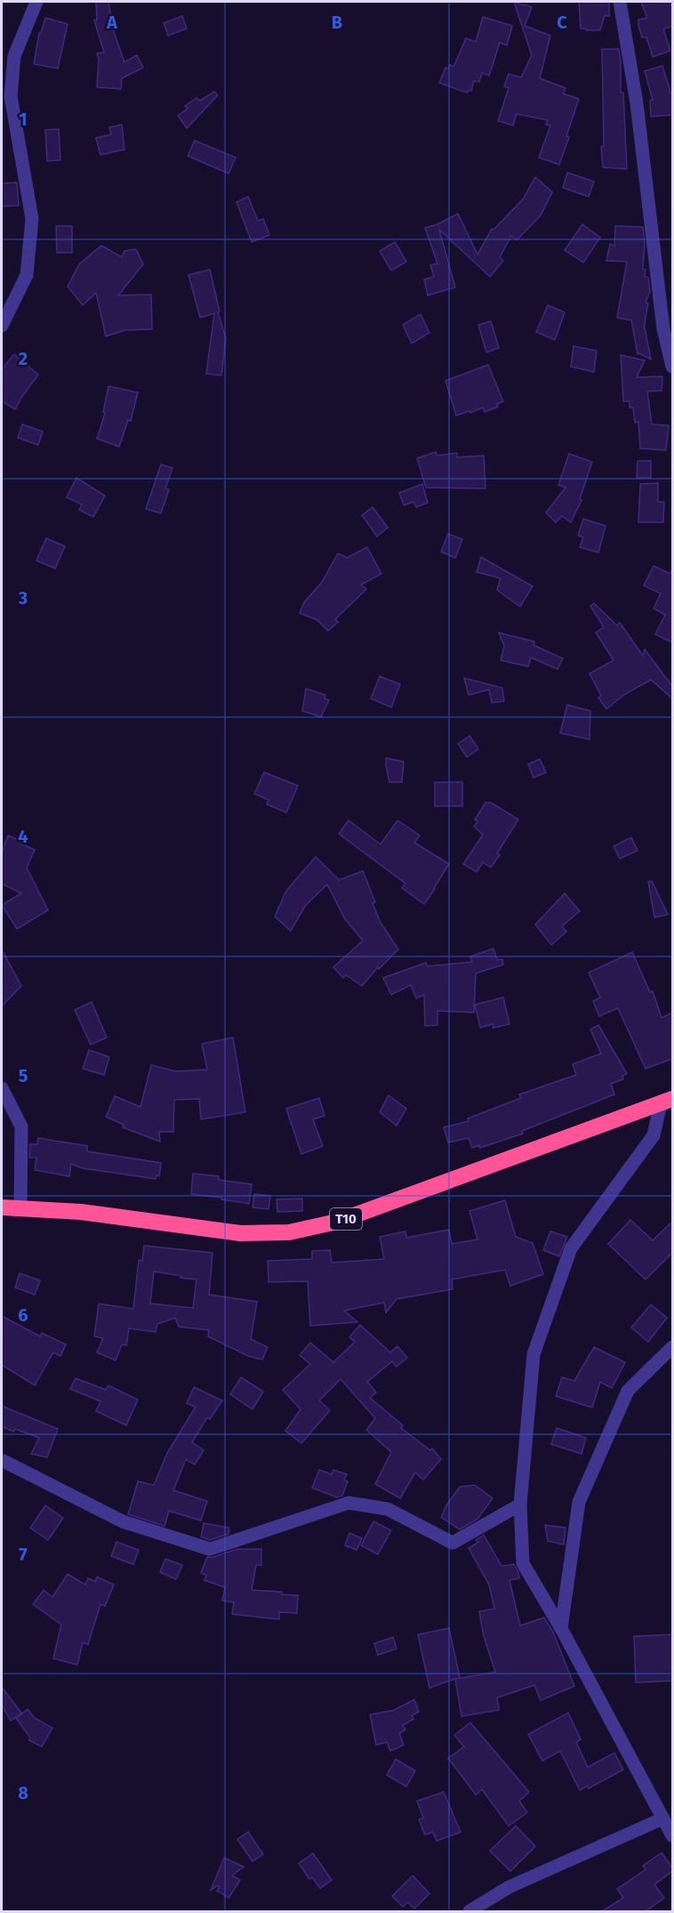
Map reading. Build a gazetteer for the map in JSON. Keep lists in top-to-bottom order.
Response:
{
  "streets": {
    "highway": ["T10"]
  },
  "grid": {
    "columns": ["A", "B", "C"],
    "rows": [
      "1",
      "2",
      "3",
      "4",
      "5",
      "6",
      "7",
      "8"
    ]
  }
}
